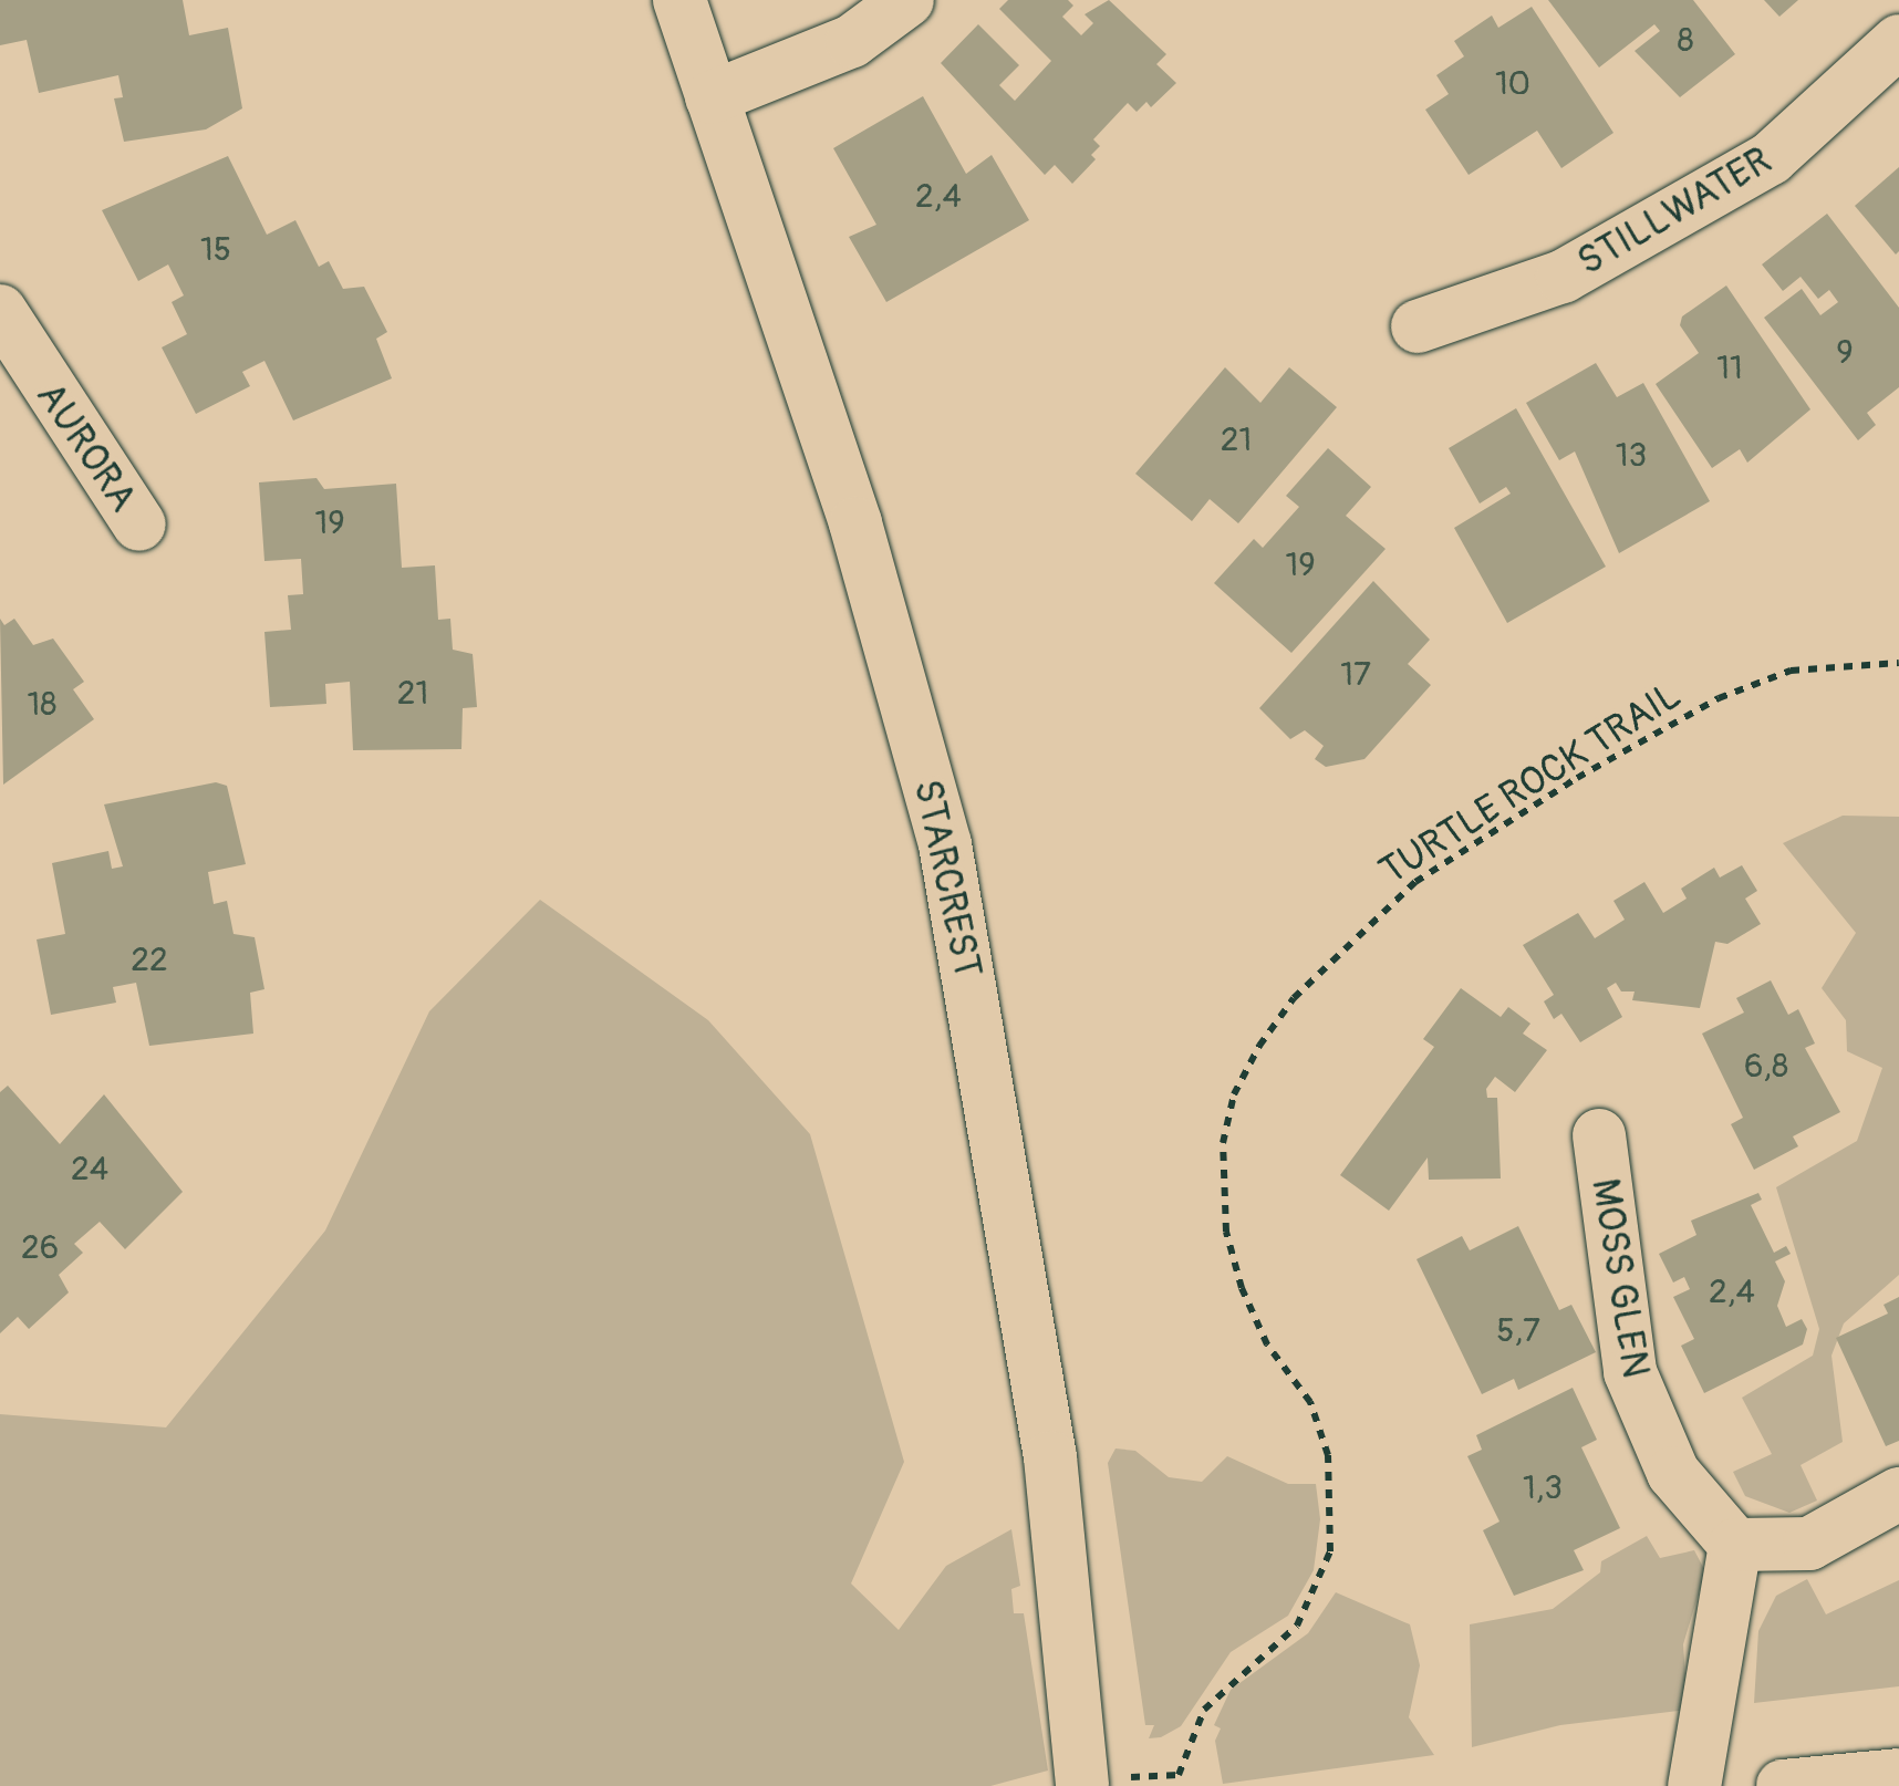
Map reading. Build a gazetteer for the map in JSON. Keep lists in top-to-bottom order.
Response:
{
  "streets": {
    "street": [
      "STILLWATER",
      "AURORA",
      "STARCREST",
      "MOSS GLEN"
    ],
    "path": ["TURTLE ROCK TRAIL"]
  },
  "crossings": [
    ["TURTLE ROCK TRAIL", "STARCREST"]
  ],
  "house_numbers": [
    "8",
    "10",
    "2,4",
    "15",
    "9",
    "11",
    "21",
    "13",
    "19",
    "19",
    "17",
    "21",
    "18",
    "22",
    "6,8",
    "24",
    "26",
    "2,4",
    "5,7",
    "1,3"
  ]
}
